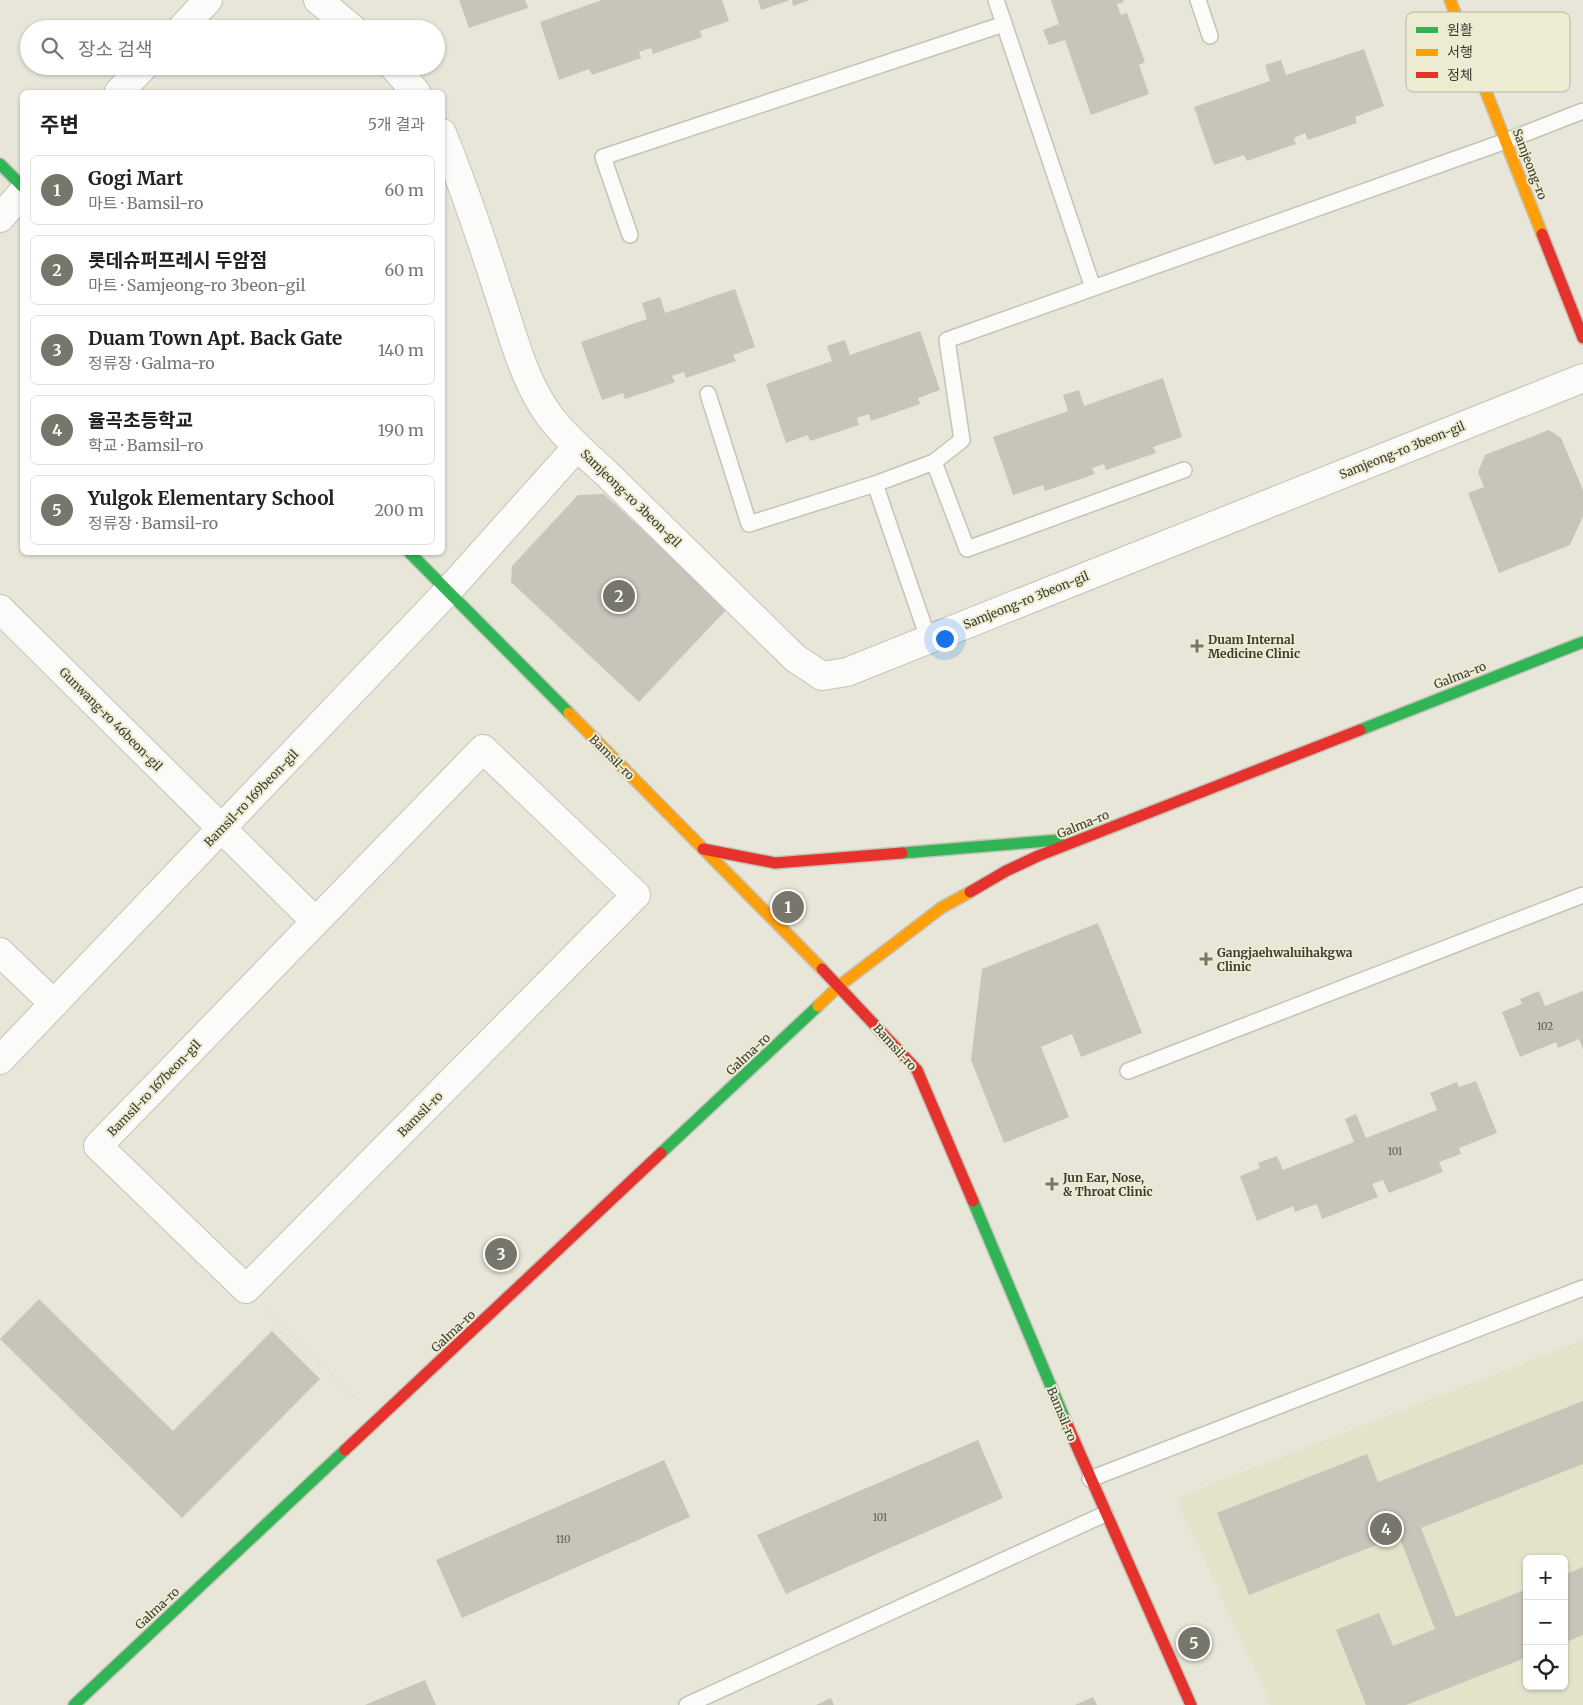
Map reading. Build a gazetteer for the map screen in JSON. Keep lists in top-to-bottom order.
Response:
{
  "streets": {
    "street": [
      "Samjeong-ro",
      "Samjeong-ro 3beon-gil",
      "Galma-ro",
      "Gunwang-ro 46beon-gil",
      "Bamsil-ro",
      "Bamsil-ro 169beon-gil",
      "Bamsil-ro 167beon-gil"
    ]
  },
  "crossings": [
    ["Samjeong-ro 3beon-gil", "Bamsil-ro 169beon-gil"],
    ["Galma-ro", "Bamsil-ro"],
    ["Gunwang-ro 46beon-gil", "Bamsil-ro 169beon-gil"],
    ["Gunwang-ro 46beon-gil", "Bamsil-ro 167beon-gil"],
    ["Bamsil-ro", "Bamsil-ro 169beon-gil"],
    ["Bamsil-ro", "Bamsil-ro 167beon-gil"]
  ],
  "places": {
    "health": ["Duam Internal Medicine Clinic", "Gangjaehwaluihakgwa Clinic", "Jun Ear, Nose, & Throat Clinic"]
  },
  "house_numbers": [
    "102",
    "101",
    "101",
    "110"
  ],
  "legend": ["원활", "서행", "정체"],
  "page": {
    "search": "장소 검색",
    "heading": ["주변", "5개 결과"],
    "list": [
      {
        "mark": "1",
        "name": "Gogi Mart",
        "note": "마트 · Bamsil-ro",
        "value": "60 m"
      },
      {
        "mark": "2",
        "name": "롯데슈퍼프레시 두암점",
        "note": "마트 · Samjeong-ro 3beon-gil",
        "value": "60 m"
      },
      {
        "mark": "3",
        "name": "Duam Town Apt. Back Gate",
        "note": "정류장 · Galma-ro",
        "value": "140 m"
      },
      {
        "mark": "4",
        "name": "율곡초등학교",
        "note": "학교 · Bamsil-ro",
        "value": "190 m"
      },
      {
        "mark": "5",
        "name": "Yulgok Elementary School",
        "note": "정류장 · Bamsil-ro",
        "value": "200 m"
      }
    ],
    "pins": [
      "2",
      "1",
      "3",
      "4",
      "5"
    ],
    "map_buttons": ["+", "−"]
  }
}
